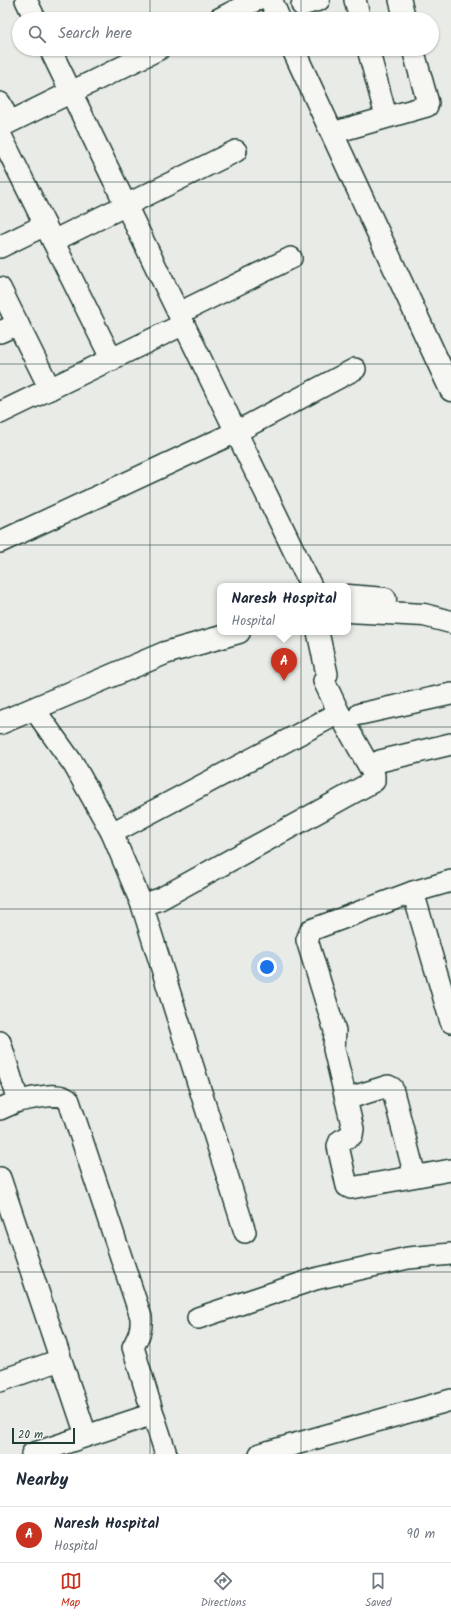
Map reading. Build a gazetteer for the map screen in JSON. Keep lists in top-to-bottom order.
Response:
{
  "scale_bar": "20 m",
  "page": {
    "search": "Search here",
    "popup": ["Naresh Hospital", "Hospital"],
    "pins": "A",
    "scale": "20 m",
    "heading": "Nearby",
    "list": [
      {
        "mark": "A",
        "name": "Naresh Hospital",
        "note": "Hospital",
        "value": "90 m"
      }
    ],
    "nav": ["Map", "Directions", "Saved"]
  }
}
